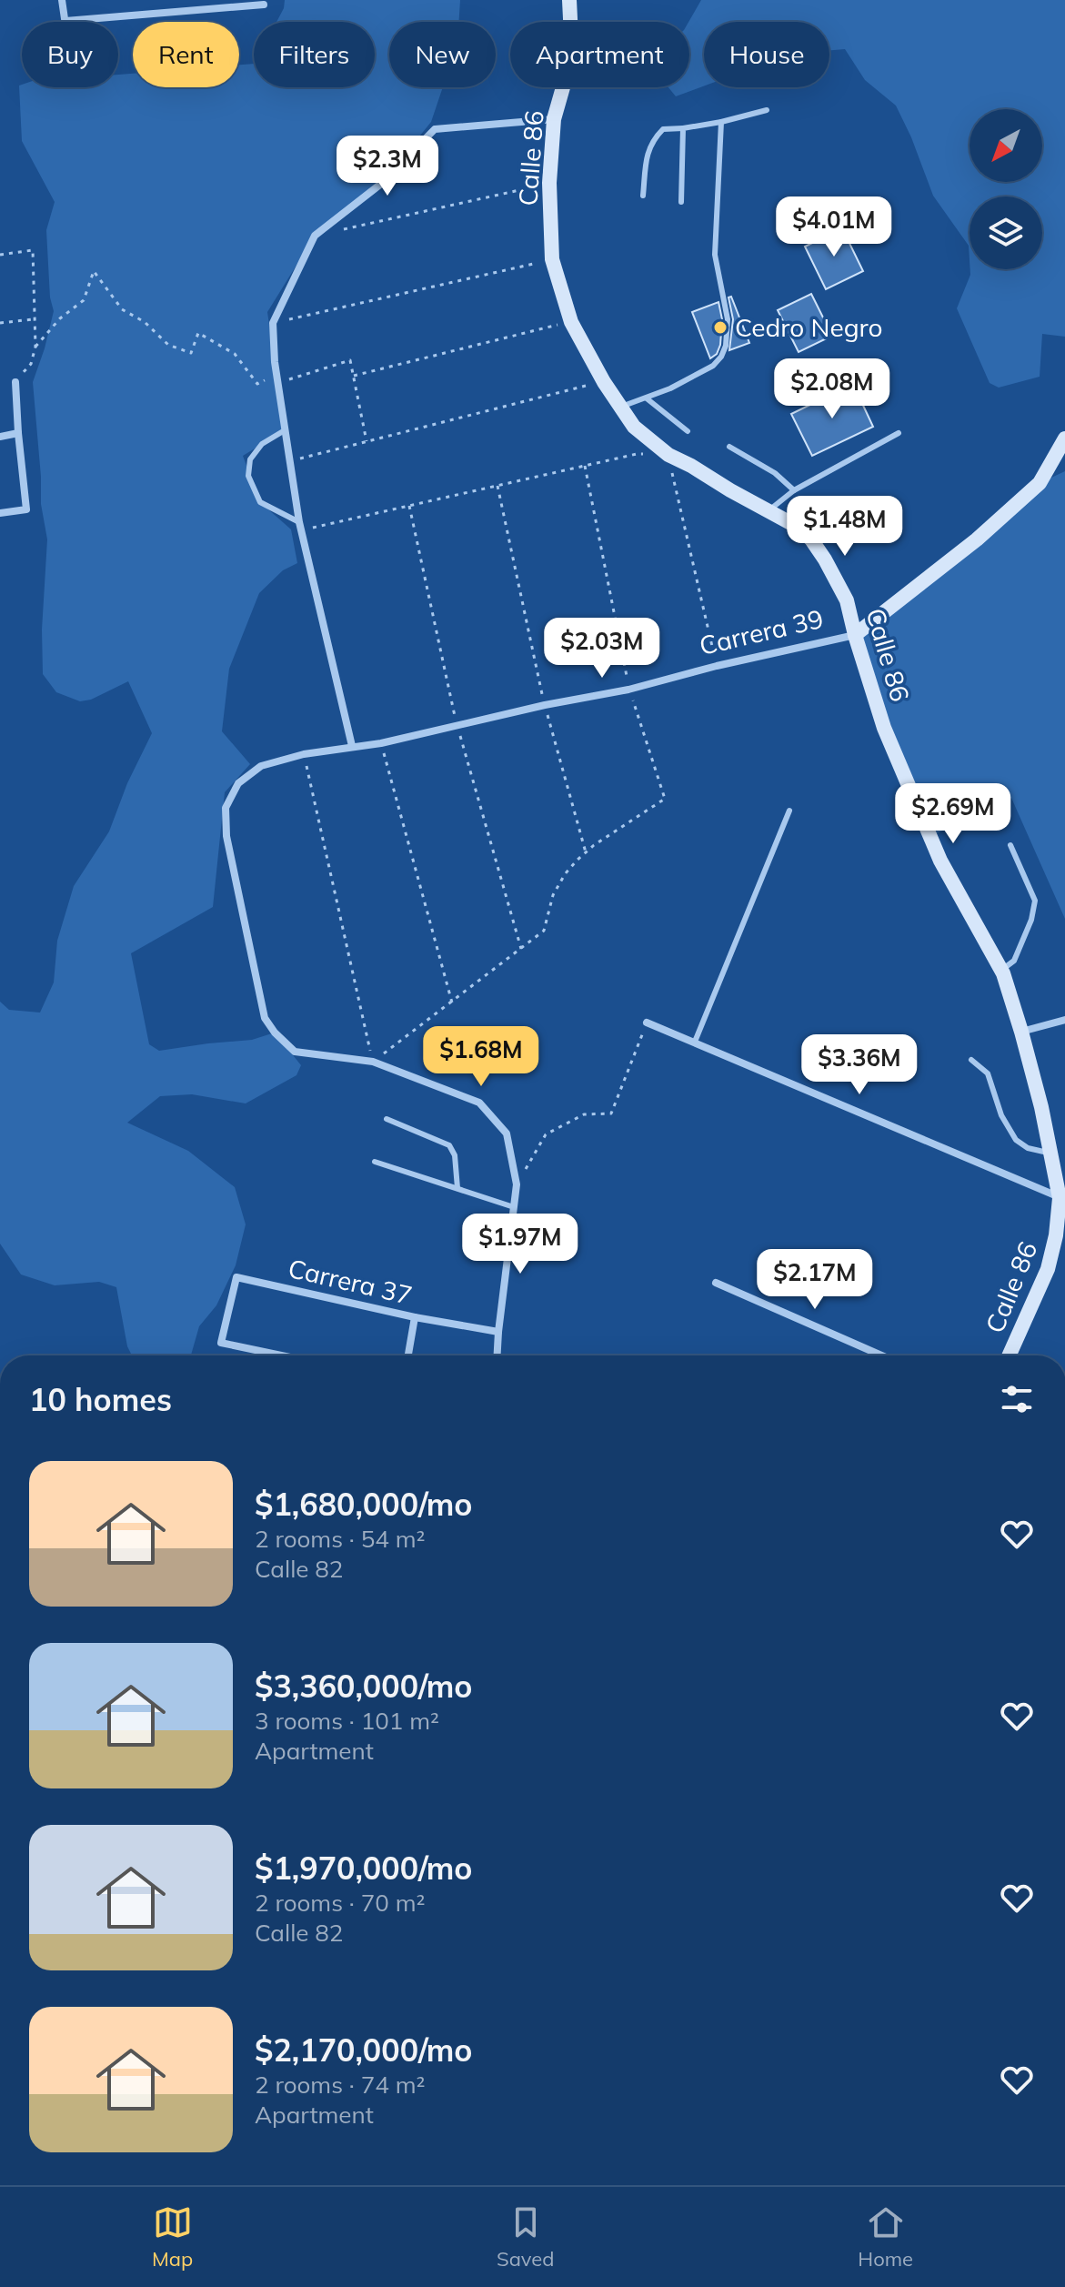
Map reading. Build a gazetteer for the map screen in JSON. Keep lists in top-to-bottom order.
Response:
{
  "streets": {
    "main road": ["Calle 86", "Carrera 39"],
    "street": ["Carrera 37"]
  },
  "crossings": [
    ["Calle 86", "Carrera 39"]
  ],
  "places": ["Cedro Negro"],
  "north": "bottom left",
  "page": {
    "chip": [
      "Buy",
      "Rent",
      "Filters",
      "New",
      "Apartment",
      "House"
    ],
    "price": [
      "$2.3M",
      "$4.01M",
      "$2.08M",
      "$1.48M",
      "$2.03M",
      "$2.69M",
      "$1.68M",
      "$3.36M",
      "$1.97M",
      "$2.17M"
    ],
    "heading": "10 homes",
    "list": [
      {
        "name": "$1,680,000/mo",
        "note": "2 rooms · 54 m² · Calle 82"
      },
      {
        "name": "$3,360,000/mo",
        "note": "3 rooms · 101 m² · Apartment"
      },
      {
        "name": "$1,970,000/mo",
        "note": "2 rooms · 70 m² · Calle 82"
      },
      {
        "name": "$2,170,000/mo",
        "note": "2 rooms · 74 m² · Apartment"
      }
    ],
    "tabs": ["Map", "Saved", "Home"]
  }
}
